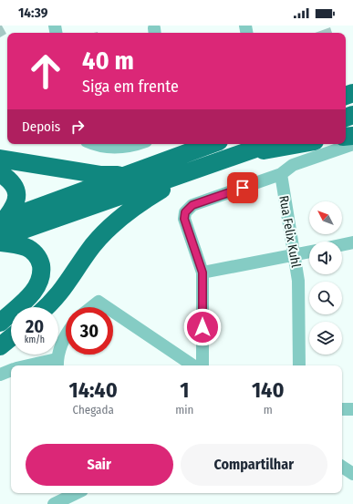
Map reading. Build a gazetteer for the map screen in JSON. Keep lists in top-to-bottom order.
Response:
{
  "streets": {
    "street": ["Rua Felix Kuhl"]
  },
  "north": "top left",
  "page": {
    "status": "14:39",
    "turn": ["40 m", "Siga em frente"],
    "then": "Depois",
    "speed": "20 km/h",
    "limit": "30",
    "eta": [
      "14:40",
      "Chegada",
      "1",
      "min",
      "140",
      "m"
    ],
    "buttons": ["Sair", "Compartilhar"]
  }
}
